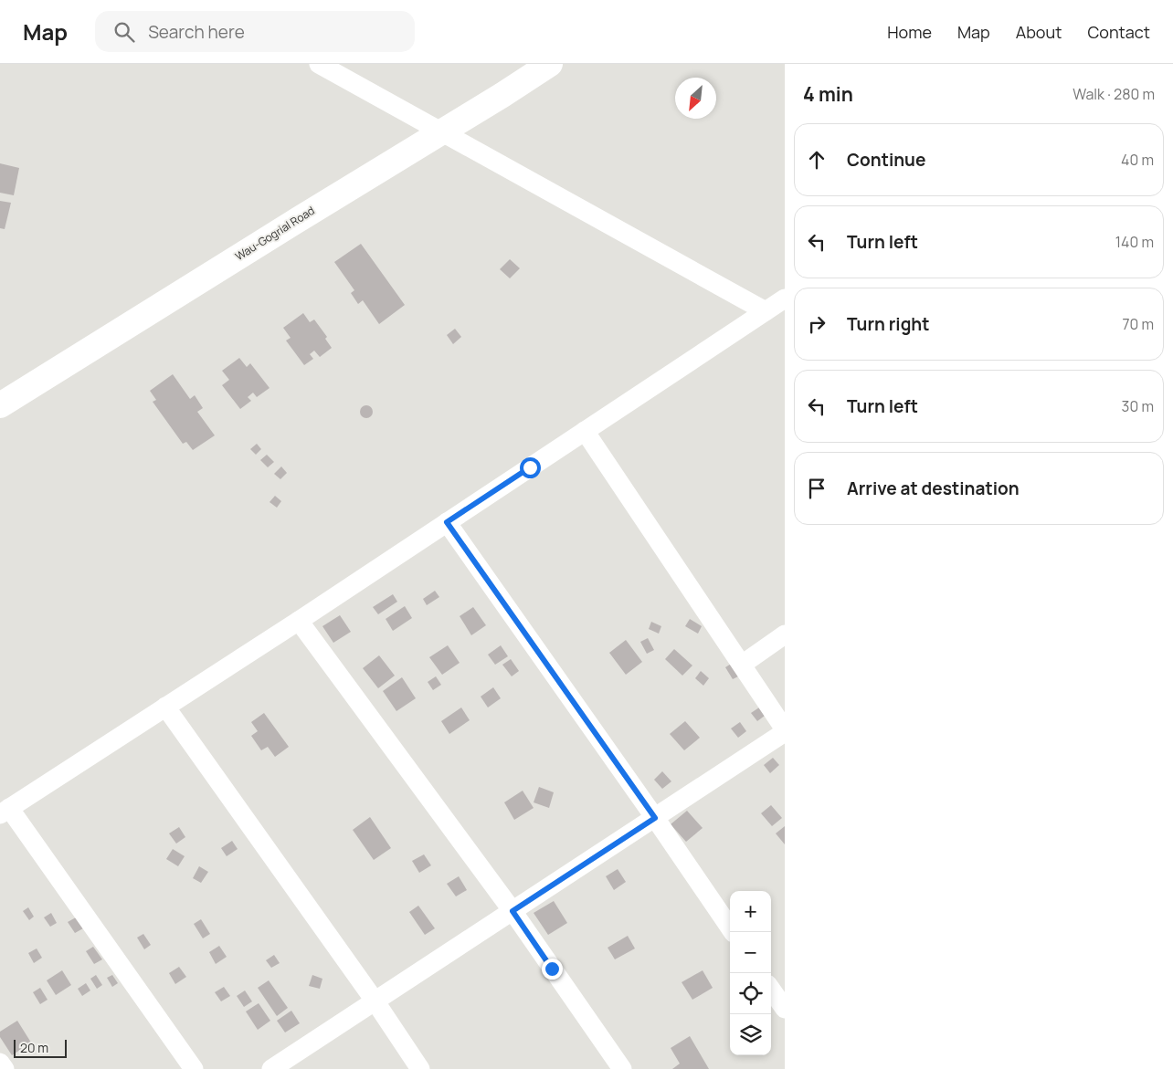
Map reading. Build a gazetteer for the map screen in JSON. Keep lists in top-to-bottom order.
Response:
{
  "streets": {
    "main road": ["Wau-Gogrial Road"]
  },
  "scale_bar": "20 m",
  "north": "bottom left",
  "page": {
    "header": "Map",
    "search": "Search here",
    "nav": [
      "Home",
      "Map",
      "About",
      "Contact"
    ],
    "heading": ["4 min", "Walk · 280 m"],
    "list": [
      ["Continue", "40 m"],
      ["Turn left", "140 m"],
      ["Turn right", "70 m"],
      ["Turn left", "30 m"],
      "Arrive at destination"
    ],
    "map_buttons": ["+", "−"],
    "scale": "20 m"
  }
}
